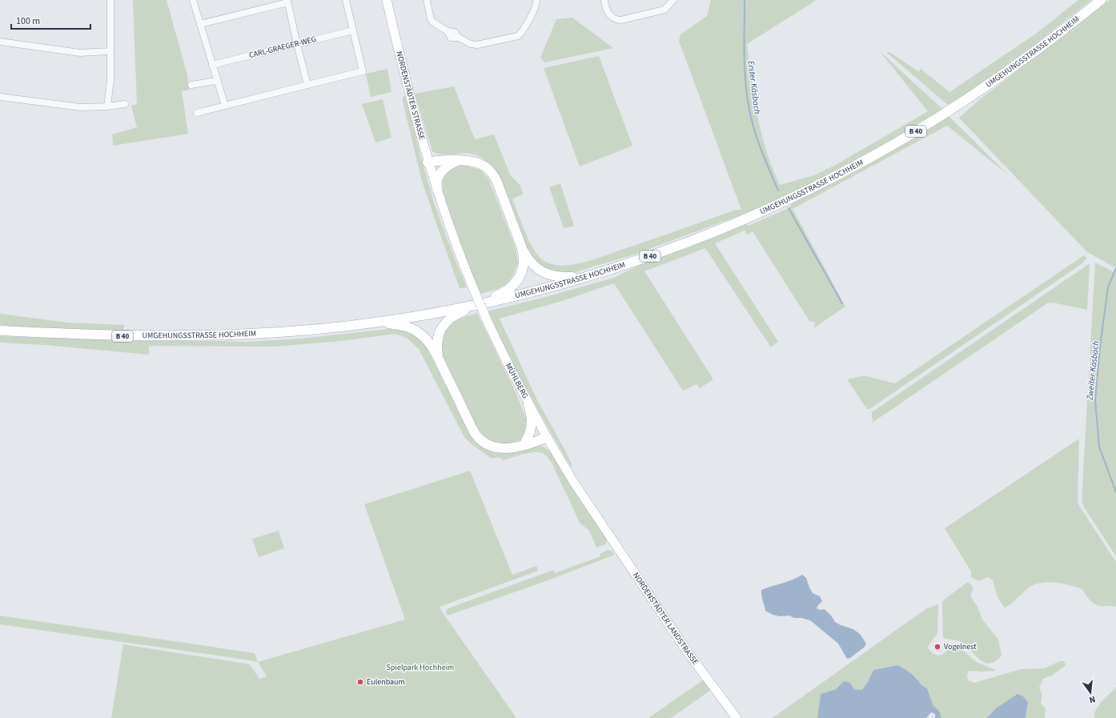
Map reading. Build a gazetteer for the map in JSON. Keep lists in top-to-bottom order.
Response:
{
  "streets": {
    "main road": [
      "UMGEHUNGSSTRASSE HOCHHEIM",
      "NORDENSTÄDTER STRASSE",
      "B 40",
      "MÜHLBERG",
      "NORDENSTÄDTER LANDSTRASSE"
    ],
    "street": ["CARL-GRAEGER-WEG"]
  },
  "crossings": [
    ["UMGEHUNGSSTRASSE HOCHHEIM", "B 40"],
    ["NORDENSTÄDTER STRASSE", "MÜHLBERG"],
    ["MÜHLBERG", "NORDENSTÄDTER LANDSTRASSE"]
  ],
  "water": ["Erster Käsbach", "Zweiter Käsbach"],
  "parks": ["Spielpark Hochheim"],
  "places": ["Vogelnest", "Eulenbaum"],
  "scale_bar": "100 m",
  "north": "bottom"
}
